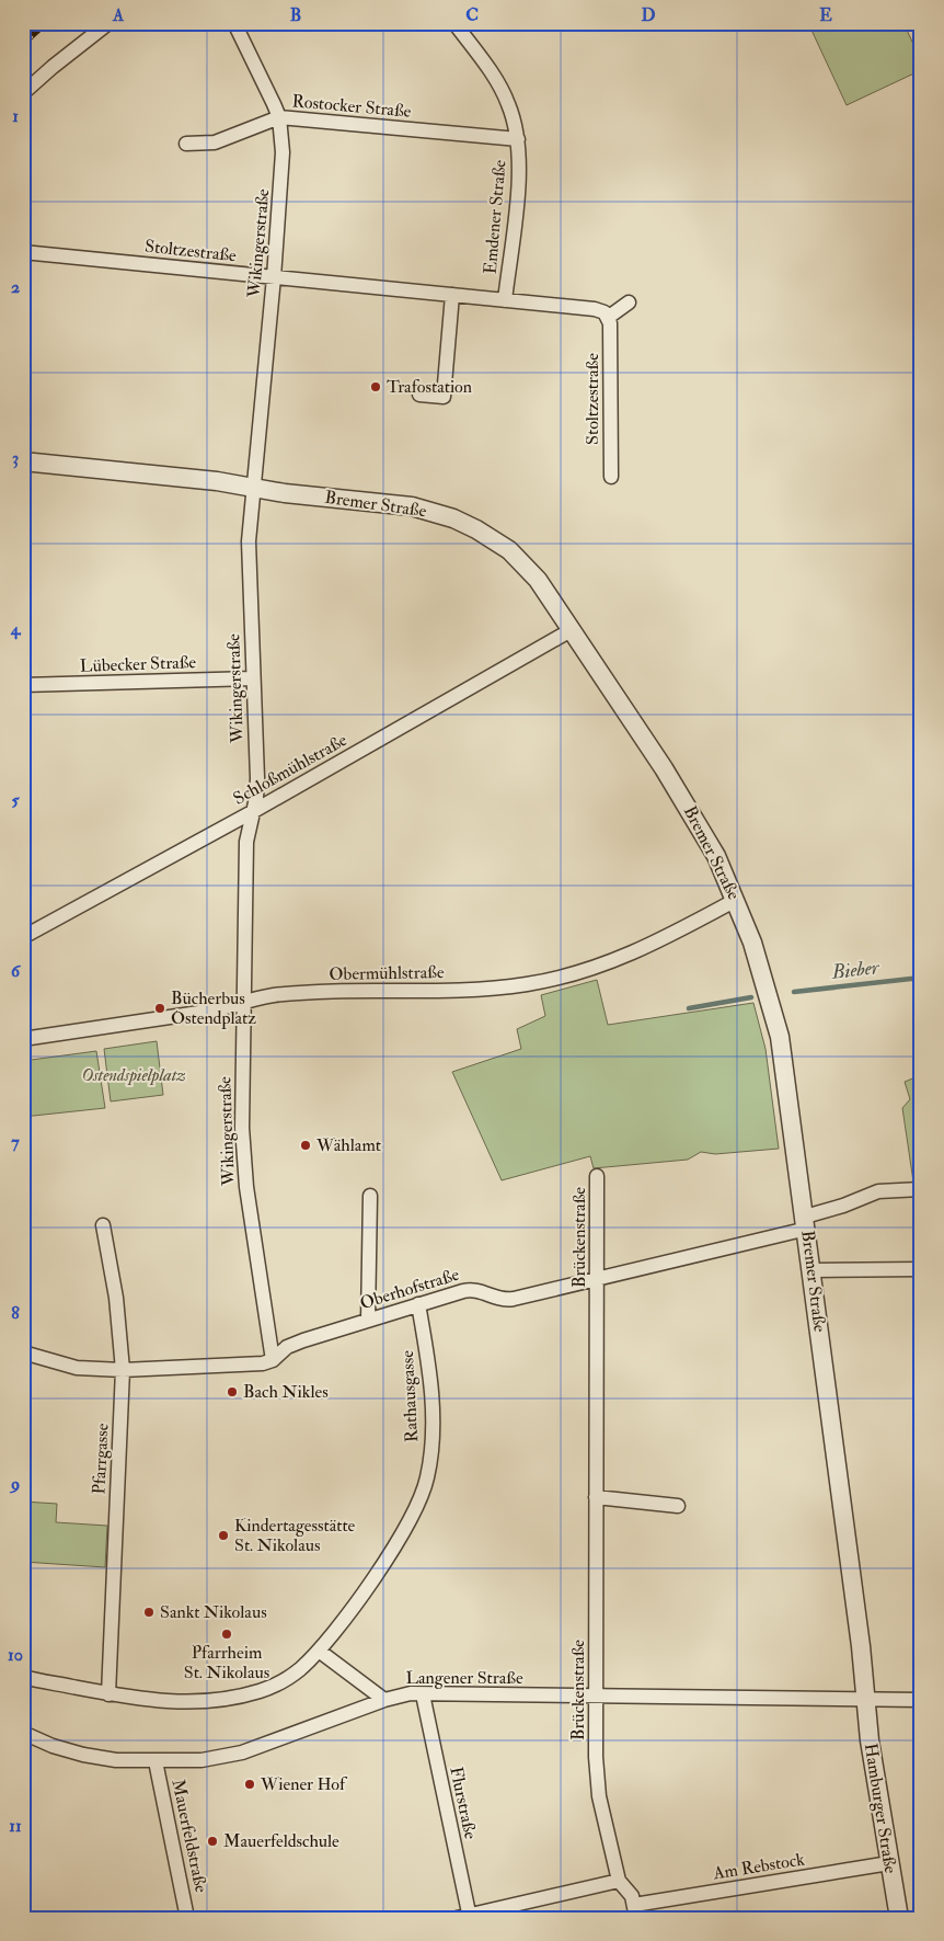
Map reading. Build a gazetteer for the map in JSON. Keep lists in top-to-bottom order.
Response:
{
  "streets": {
    "street": [
      "Rostocker Straße",
      "Emdener Straße",
      "Wikingerstraße",
      "Stoltzestraße",
      "Bremer Straße",
      "Lübecker Straße",
      "Schloßmühlstraße",
      "Obermühlstraße",
      "Brückenstraße",
      "Oberhofstraße",
      "Rathausgasse",
      "Pfarrgasse",
      "Langener Straße",
      "Flurstraße",
      "Hamburger Straße",
      "Mauerfeldstraße",
      "Am Rebstock"
    ]
  },
  "crossings": [
    ["Rostocker Straße", "Emdener Straße"],
    ["Rostocker Straße", "Wikingerstraße"],
    ["Emdener Straße", "Stoltzestraße"],
    ["Wikingerstraße", "Stoltzestraße"],
    ["Wikingerstraße", "Bremer Straße"],
    ["Wikingerstraße", "Lübecker Straße"],
    ["Wikingerstraße", "Schloßmühlstraße"],
    ["Wikingerstraße", "Obermühlstraße"],
    ["Wikingerstraße", "Oberhofstraße"],
    ["Bremer Straße", "Schloßmühlstraße"],
    ["Bremer Straße", "Obermühlstraße"],
    ["Bremer Straße", "Oberhofstraße"],
    ["Bremer Straße", "Langener Straße"],
    ["Bremer Straße", "Hamburger Straße"],
    ["Brückenstraße", "Oberhofstraße"],
    ["Brückenstraße", "Langener Straße"],
    ["Oberhofstraße", "Rathausgasse"],
    ["Oberhofstraße", "Pfarrgasse"],
    ["Rathausgasse", "Pfarrgasse"],
    ["Langener Straße", "Flurstraße"],
    ["Langener Straße", "Hamburger Straße"],
    ["Langener Straße", "Mauerfeldstraße"],
    ["Hamburger Straße", "Am Rebstock"]
  ],
  "water": ["Bieber"],
  "parks": ["Ostendspielplatz"],
  "places": [
    "Trafostation",
    "Bücherbus Ostendplatz",
    "Wählamt",
    "Bach Nikles",
    "Kindertagesstätte St. Nikolaus",
    "Sankt Nikolaus",
    "Pfarrheim St. Nikolaus",
    "Wiener Hof",
    "Mauerfeldschule"
  ],
  "grid": {
    "columns": [
      "A",
      "B",
      "C",
      "D",
      "E"
    ],
    "rows": [
      "1",
      "2",
      "3",
      "4",
      "5",
      "6",
      "7",
      "8",
      "9",
      "10",
      "11"
    ]
  }
}
